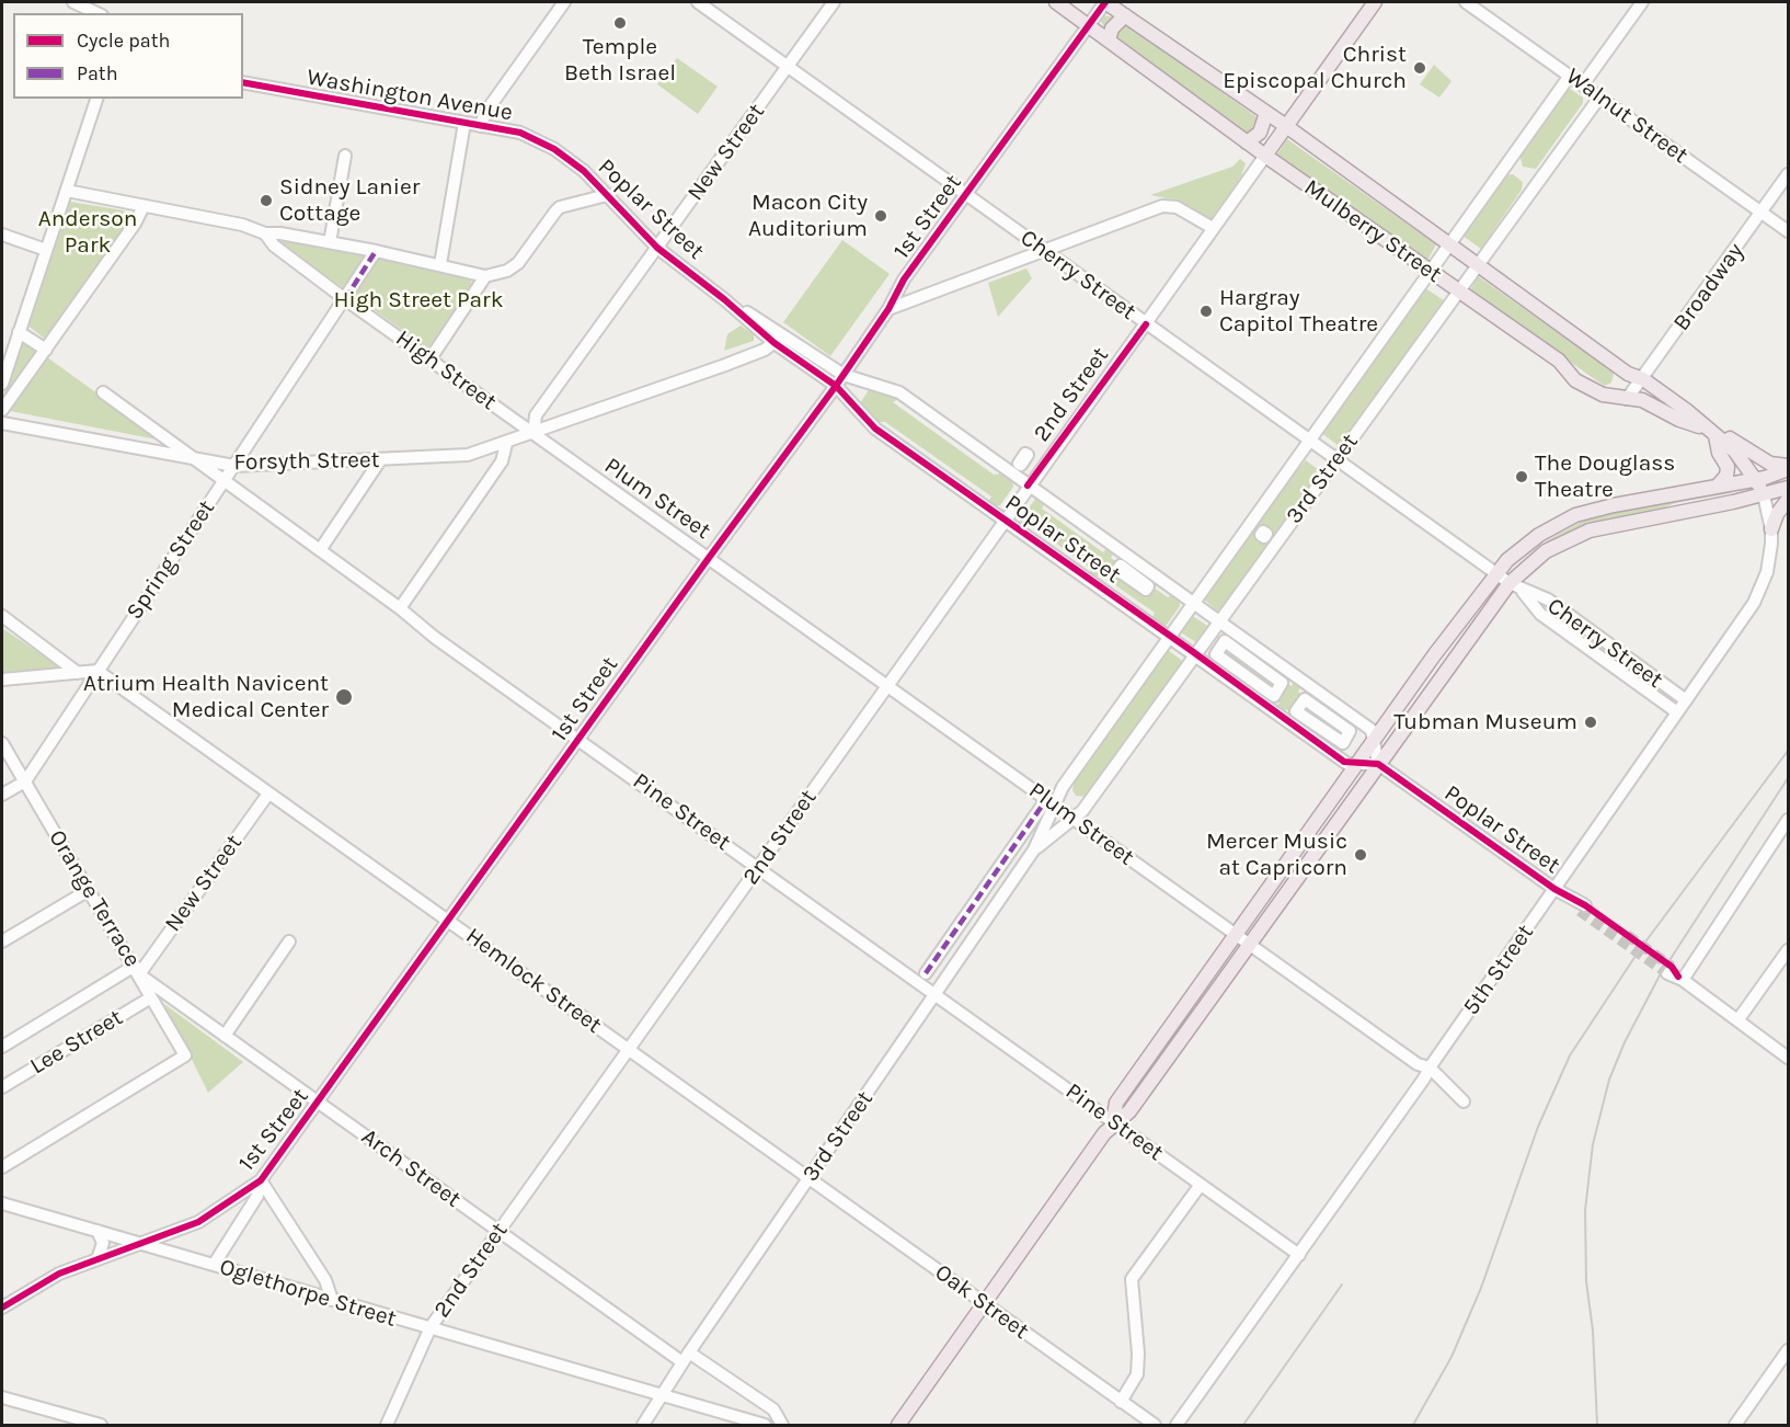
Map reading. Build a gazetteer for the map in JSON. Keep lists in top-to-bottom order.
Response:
{
  "streets": {
    "main road": ["Mulberry Street", "2nd Street"],
    "street": [
      "Washington Avenue",
      "Walnut Street",
      "New Street",
      "Poplar Street",
      "1st Street",
      "Cherry Street",
      "Broadway",
      "High Street",
      "Forsyth Street",
      "3rd Street",
      "Plum Street",
      "Spring Street",
      "Pine Street",
      "Orange Terrace",
      "5th Street",
      "Hemlock Street",
      "Lee Street",
      "Arch Street",
      "Oglethorpe Street",
      "Oak Street"
    ]
  },
  "crossings": [
    ["Washington Avenue", "Poplar Street"],
    ["Walnut Street", "Broadway"],
    ["Walnut Street", "3rd Street"],
    ["New Street", "Poplar Street"],
    ["New Street", "Cherry Street"],
    ["New Street", "High Street"],
    ["New Street", "Forsyth Street"],
    ["New Street", "Plum Street"],
    ["New Street", "Orange Terrace"],
    ["New Street", "Hemlock Street"],
    ["New Street", "Arch Street"],
    ["Poplar Street", "1st Street"],
    ["Poplar Street", "2nd Street"],
    ["Poplar Street", "Forsyth Street"],
    ["Poplar Street", "3rd Street"],
    ["Poplar Street", "5th Street"],
    ["1st Street", "Mulberry Street"],
    ["1st Street", "Cherry Street"],
    ["1st Street", "Plum Street"],
    ["1st Street", "Pine Street"],
    ["1st Street", "Hemlock Street"],
    ["1st Street", "Arch Street"],
    ["1st Street", "Oglethorpe Street"],
    ["Mulberry Street", "Broadway"],
    ["Mulberry Street", "2nd Street"],
    ["Mulberry Street", "3rd Street"],
    ["Mulberry Street", "5th Street"],
    ["Cherry Street", "2nd Street"],
    ["Cherry Street", "3rd Street"],
    ["Cherry Street", "5th Street"],
    ["High Street", "Forsyth Street"],
    ["High Street", "Plum Street"],
    ["High Street", "Spring Street"],
    ["2nd Street", "Plum Street"],
    ["2nd Street", "Pine Street"],
    ["2nd Street", "Hemlock Street"],
    ["2nd Street", "Arch Street"],
    ["2nd Street", "Oglethorpe Street"],
    ["Forsyth Street", "Plum Street"],
    ["Forsyth Street", "Spring Street"],
    ["Forsyth Street", "Pine Street"],
    ["3rd Street", "Plum Street"],
    ["3rd Street", "Pine Street"],
    ["3rd Street", "Hemlock Street"],
    ["3rd Street", "Arch Street"],
    ["3rd Street", "Oglethorpe Street"],
    ["3rd Street", "Oak Street"],
    ["Plum Street", "5th Street"],
    ["Spring Street", "Pine Street"],
    ["Spring Street", "Orange Terrace"],
    ["Spring Street", "Hemlock Street"],
    ["Pine Street", "5th Street"],
    ["Orange Terrace", "Lee Street"],
    ["Orange Terrace", "Arch Street"],
    ["Hemlock Street", "Oak Street"]
  ],
  "parks": ["Anderson Park", "High Street Park"],
  "places": [
    "Temple Beth Israel",
    "Christ Episcopal Church",
    "Sidney Lanier Cottage",
    "Macon City Auditorium",
    "Hargray Capitol Theatre",
    "The Douglass Theatre",
    "Atrium Health Navicent Medical Center",
    "Tubman Museum",
    "Mercer Music at Capricorn"
  ],
  "legend": ["Cycle path", "Path"]
}
